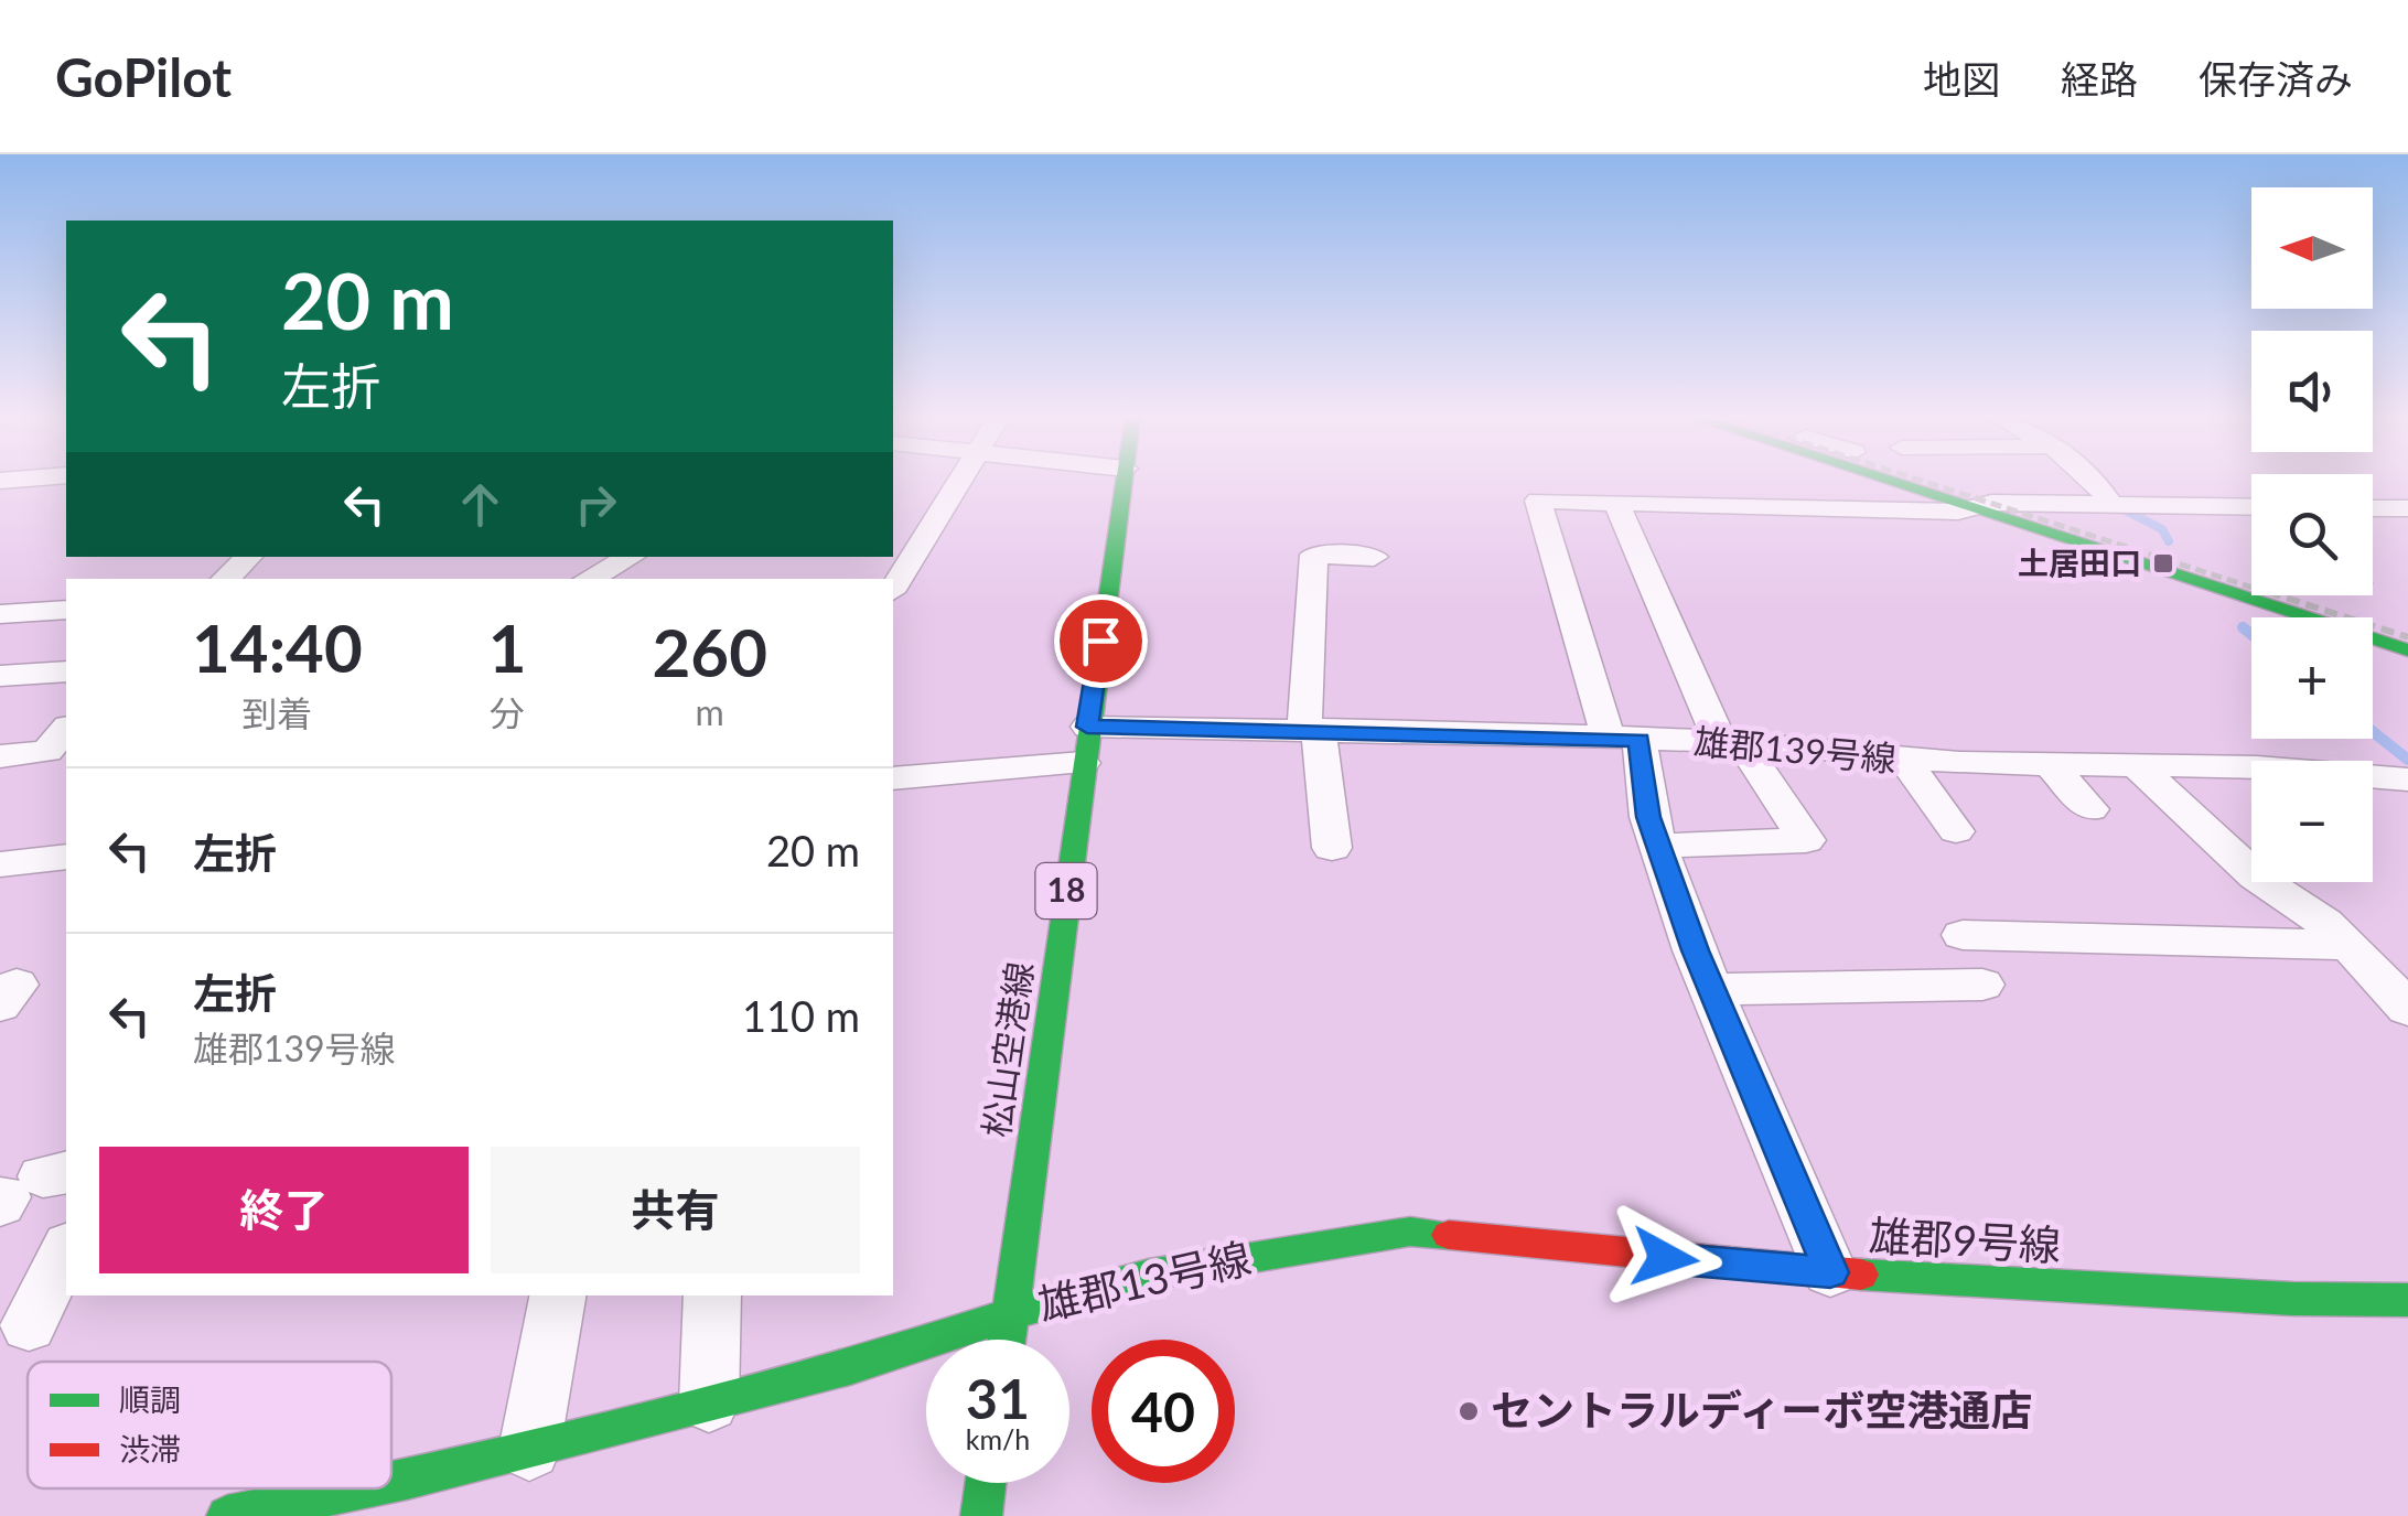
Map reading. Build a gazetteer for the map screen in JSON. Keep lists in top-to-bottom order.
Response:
{
  "streets": {
    "main road": [
      "18",
      "松山空港線",
      "雄郡9号線",
      "雄郡13号線"
    ],
    "street": ["雄郡139号線"]
  },
  "crossings": [
    ["雄郡139号線", "松山空港線"],
    ["松山空港線", "雄郡13号線"],
    ["雄郡9号線", "雄郡13号線"]
  ],
  "places": {
    "transit": ["土居田口"],
    "other": ["セントラルディーボ空港通店"]
  },
  "legend": ["順調", "渋滞"],
  "north": "left",
  "page": {
    "header": "GoPilot",
    "nav": ["地図", "経路", "保存済み"],
    "map_buttons": ["+", "−"],
    "turn": ["20 m", "左折"],
    "eta": [
      "14:40",
      "到着",
      "1",
      "分",
      "260",
      "m"
    ],
    "list": [
      {
        "name": "左折",
        "value": "20 m"
      },
      {
        "name": "左折",
        "note": "雄郡139号線",
        "value": "110 m"
      }
    ],
    "buttons": ["終了", "共有"],
    "speed": "31 km/h",
    "limit": "40"
  }
}
